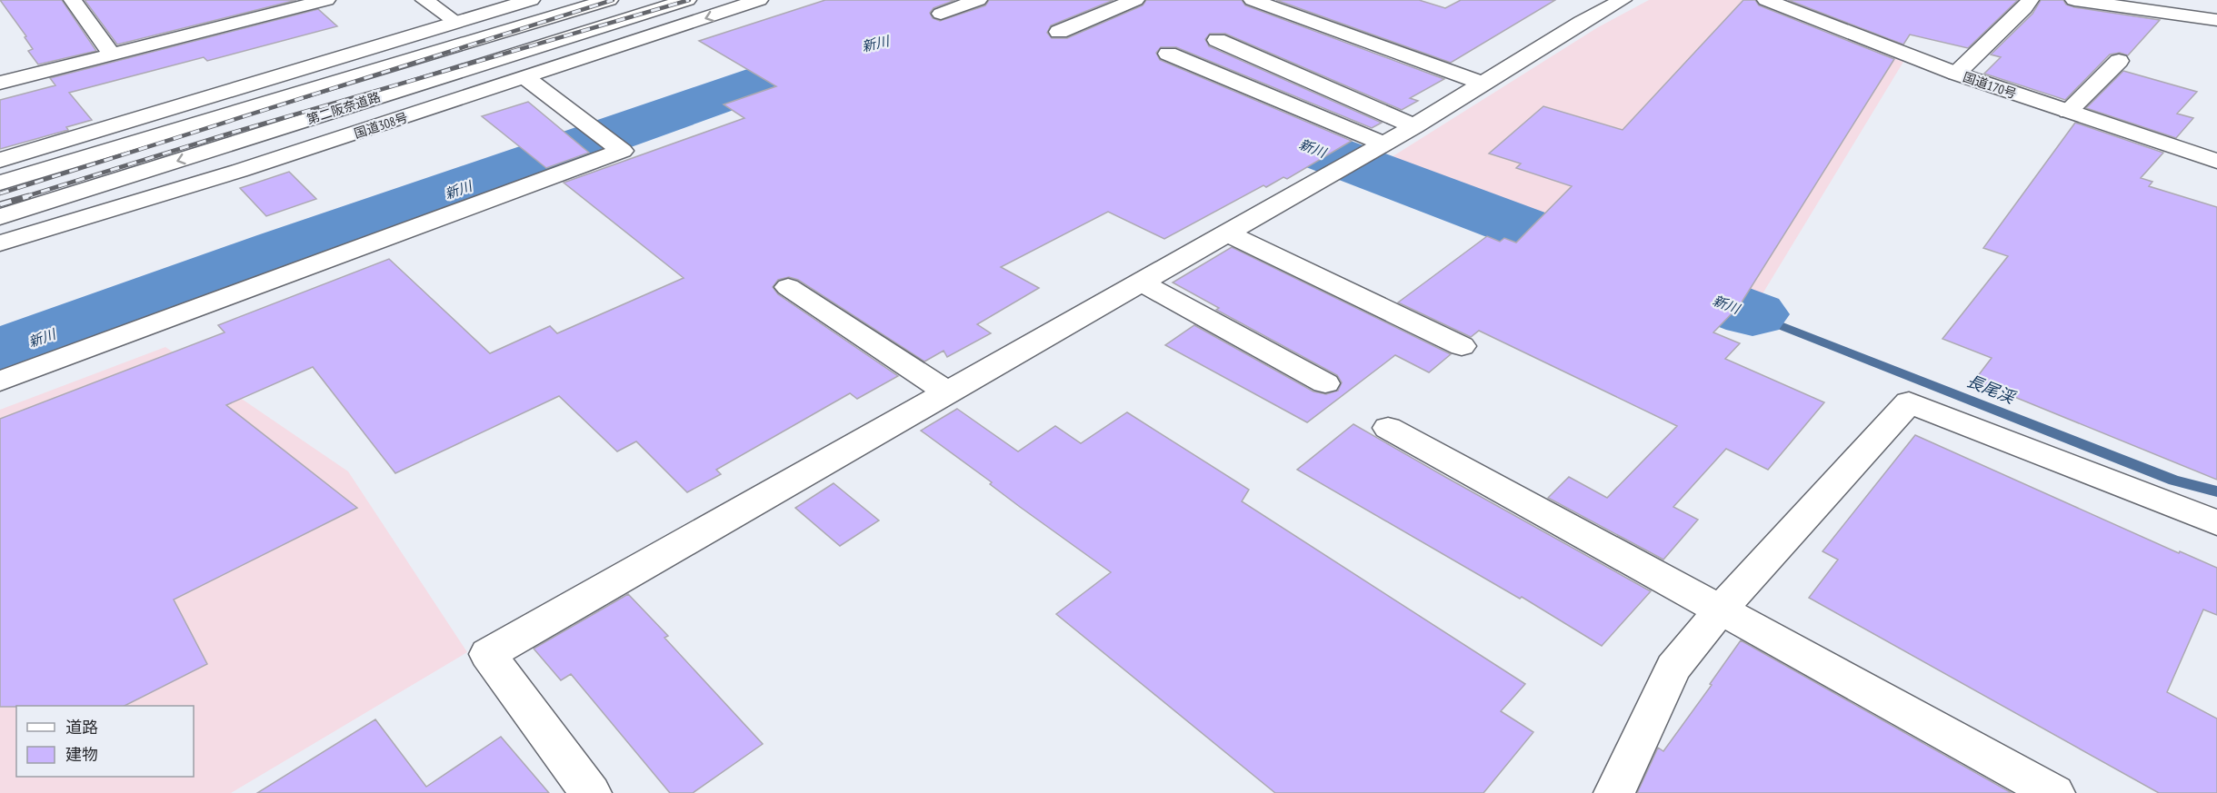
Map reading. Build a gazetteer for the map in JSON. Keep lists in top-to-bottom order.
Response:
{
  "streets": {
    "main road": ["国道170号", "第二阪奈道路", "国道308号"]
  },
  "water": ["新川", "長尾渓"],
  "legend": ["道路", "建物"]
}
